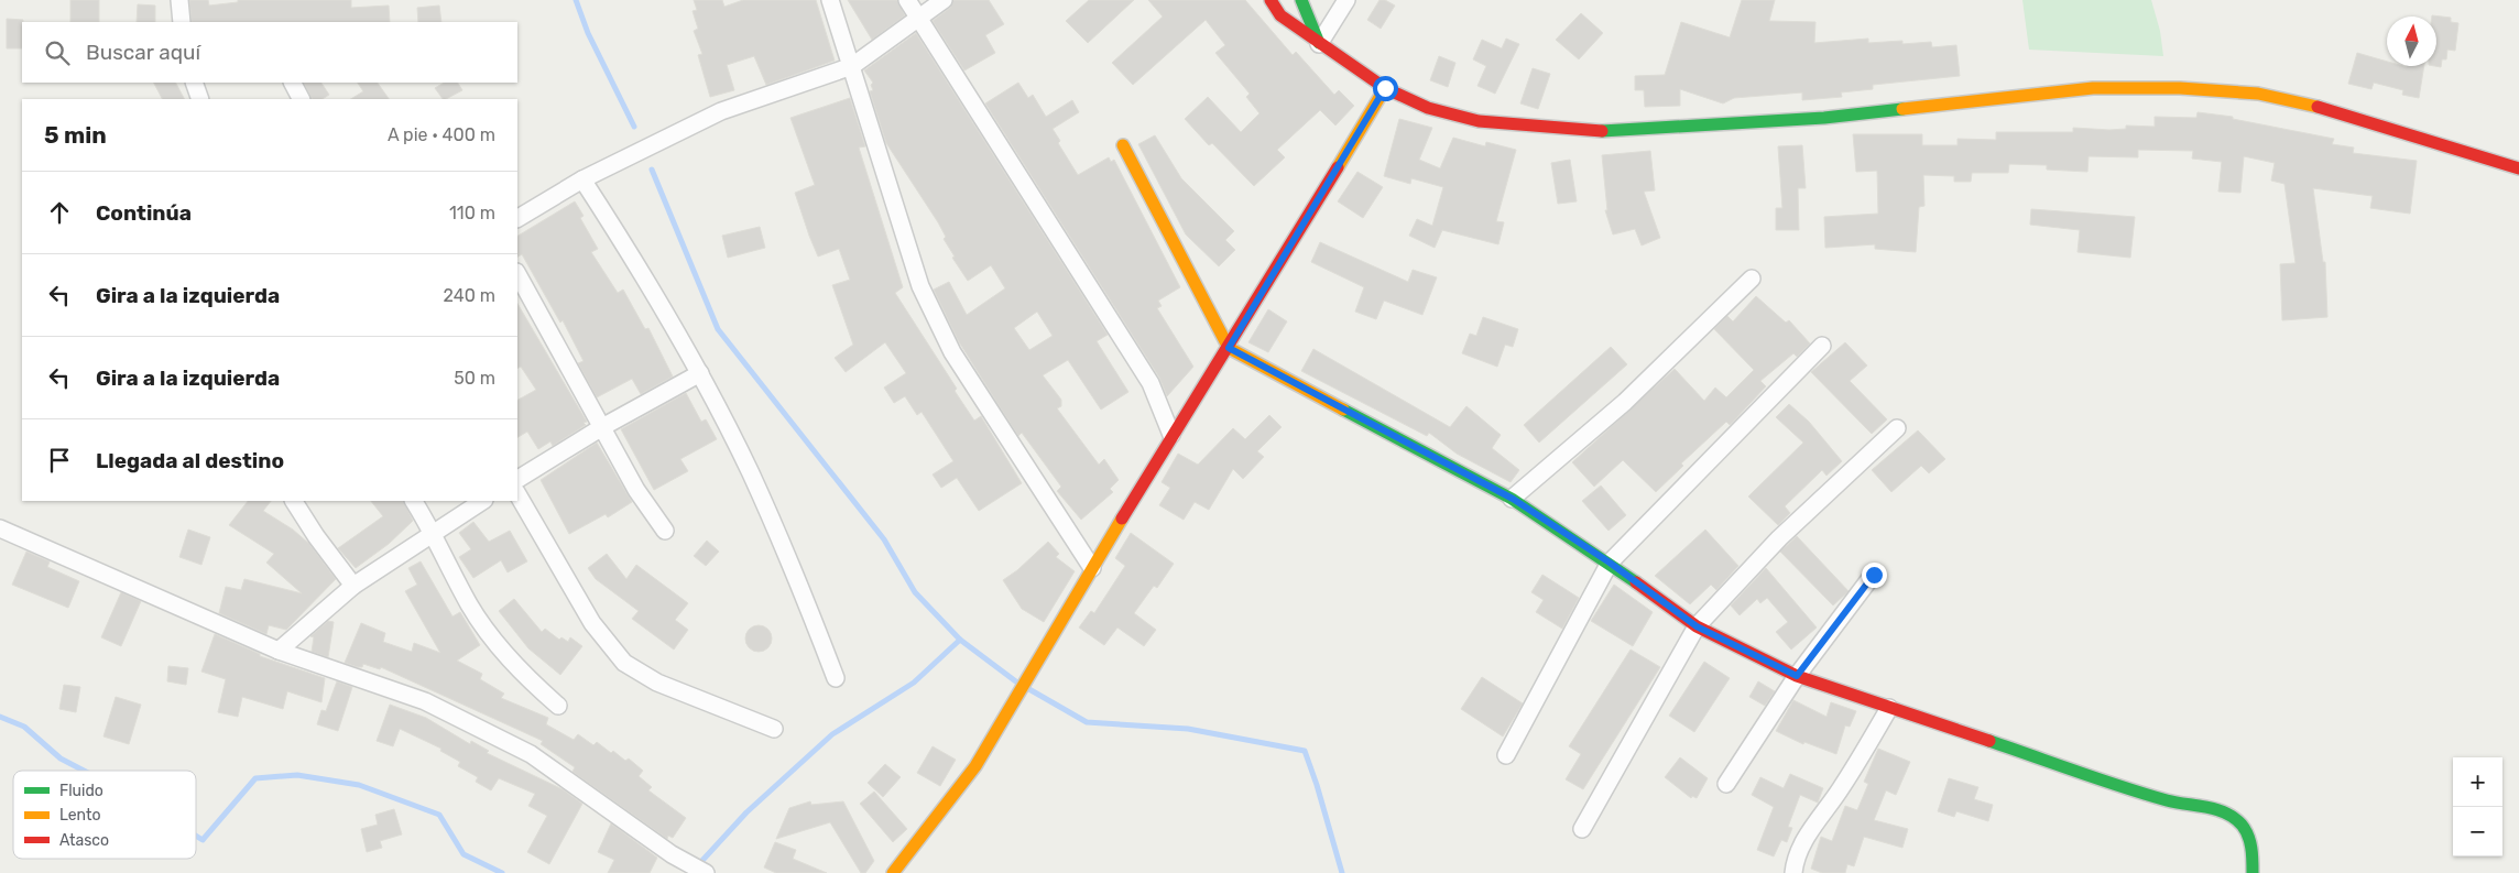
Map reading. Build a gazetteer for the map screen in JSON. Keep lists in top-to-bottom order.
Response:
{
  "legend": ["Fluido", "Lento", "Atasco"],
  "north": "top",
  "page": {
    "search": "Buscar aquí",
    "heading": ["5 min", "A pie · 400 m"],
    "list": [
      ["Continúa", "110 m"],
      ["Gira a la izquierda", "240 m"],
      ["Gira a la izquierda", "50 m"],
      "Llegada al destino"
    ],
    "map_buttons": ["+", "−"]
  }
}
